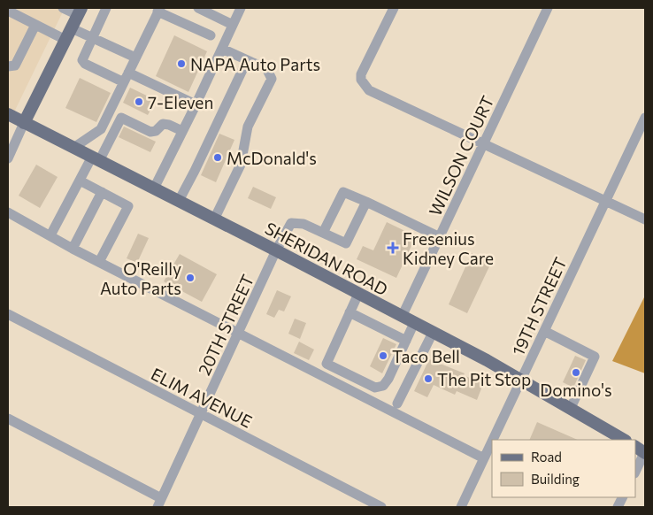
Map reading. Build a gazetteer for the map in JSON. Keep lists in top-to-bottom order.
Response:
{
  "streets": {
    "main road": ["SHERIDAN ROAD"],
    "street": [
      "WILSON COURT",
      "19TH STREET",
      "20TH STREET",
      "ELIM AVENUE"
    ]
  },
  "crossings": [
    ["WILSON COURT", "SHERIDAN ROAD"],
    ["SHERIDAN ROAD", "19TH STREET"],
    ["SHERIDAN ROAD", "20TH STREET"],
    ["20TH STREET", "ELIM AVENUE"]
  ],
  "places": {
    "other": [
      "NAPA Auto Parts",
      "7-Eleven",
      "McDonald's",
      "O'Reilly Auto Parts",
      "Taco Bell",
      "Domino's",
      "The Pit Stop"
    ],
    "health": ["Fresenius Kidney Care"]
  },
  "legend": ["Road", "Building"]
}
